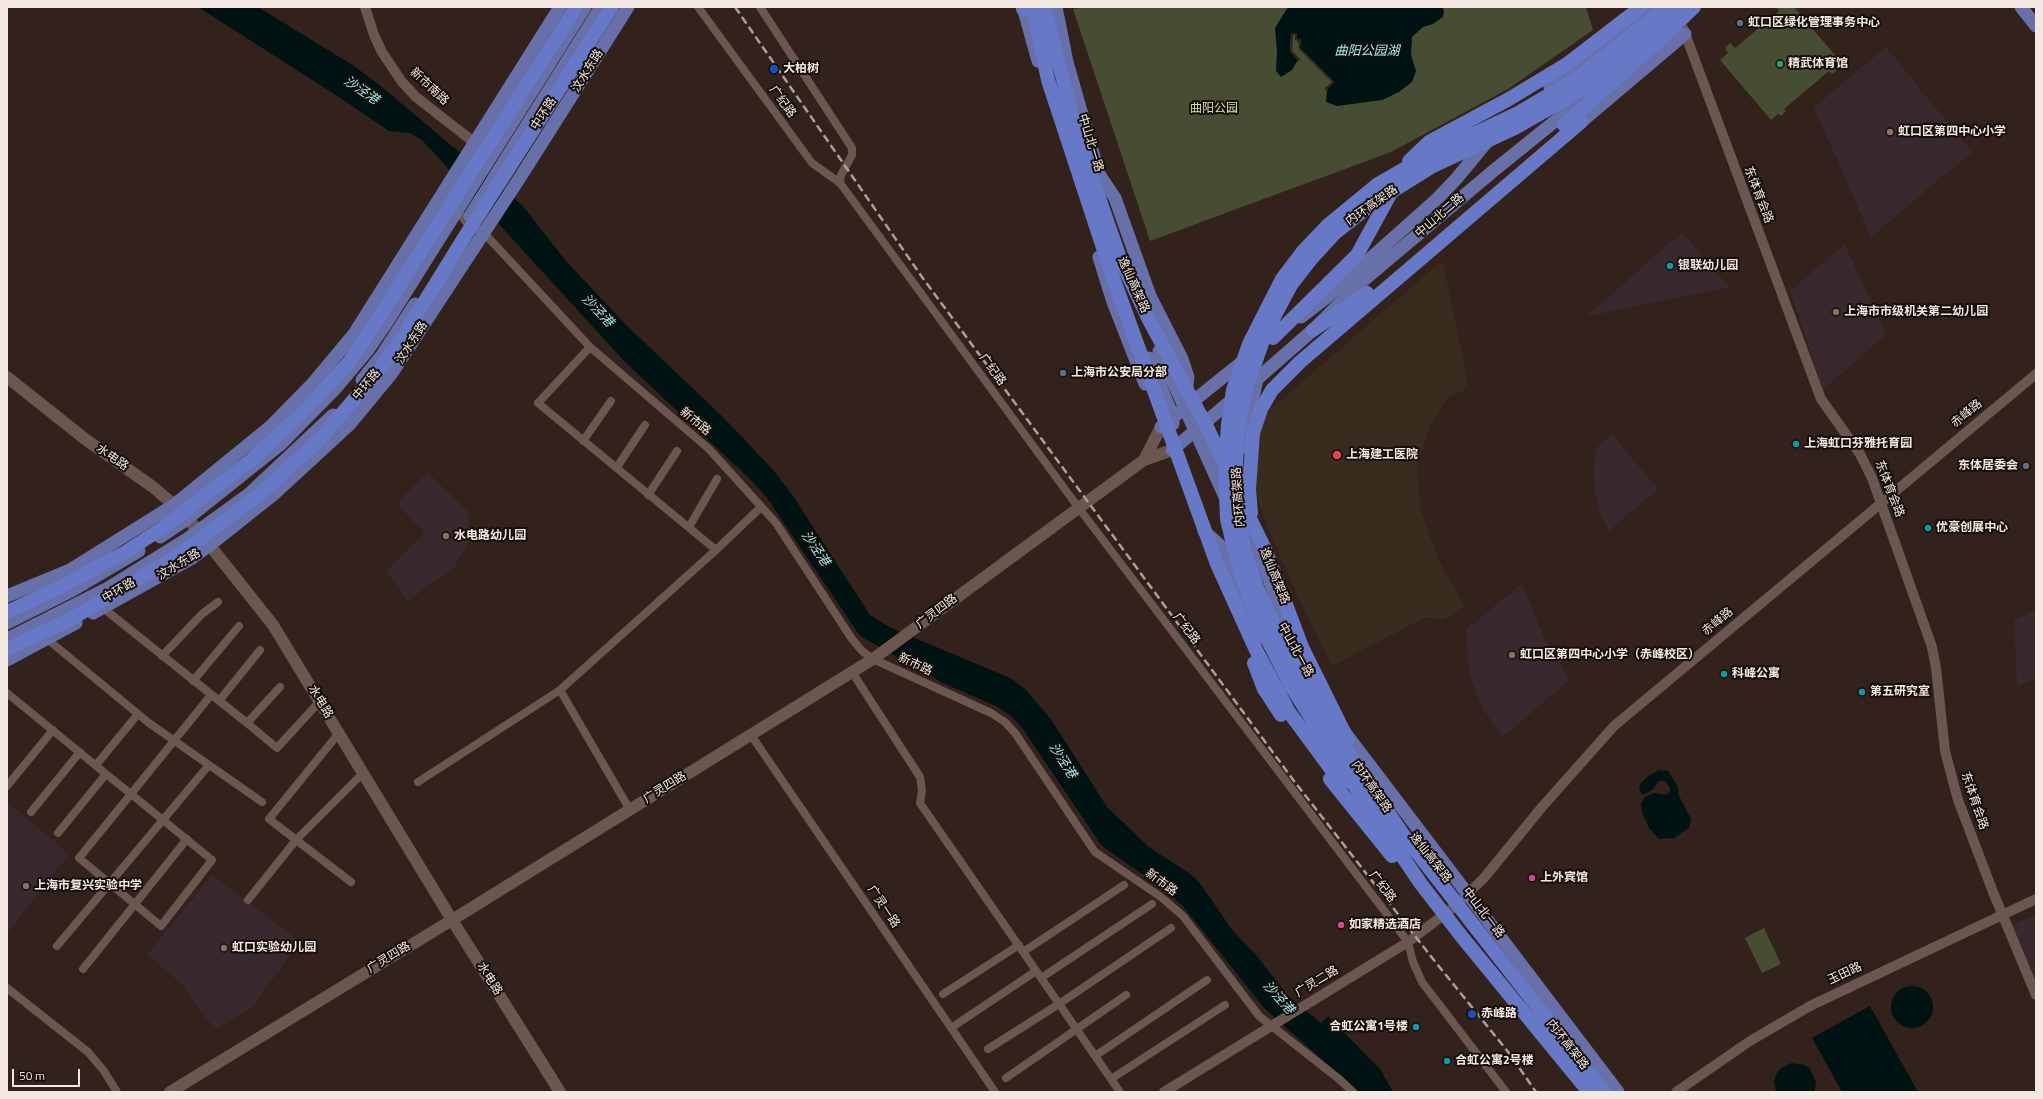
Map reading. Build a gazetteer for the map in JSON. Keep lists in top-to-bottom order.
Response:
{
  "streets": {
    "highway": ["中环路", "内环高架路", "逸仙高架路"],
    "main road": [
      "汶水东路",
      "中山北一路",
      "中山北二路",
      "水电路",
      "广灵四路"
    ],
    "street": [
      "新市南路",
      "广纪路",
      "东体育会路",
      "赤峰路",
      "新市路",
      "广灵一路",
      "玉田路",
      "广灵二路"
    ]
  },
  "crossings": [
    ["汶水东路", "新市南路"],
    ["汶水东路", "新市路"],
    ["汶水东路", "水电路"],
    ["广纪路", "广灵四路"],
    ["广纪路", "广灵二路"],
    ["中山北一路", "内环高架路"],
    ["中山北一路", "中山北二路"],
    ["中山北一路", "逸仙高架路"],
    ["中山北一路", "赤峰路"],
    ["中山北一路", "广灵四路"],
    ["中山北一路", "广灵二路"],
    ["东体育会路", "内环高架路"],
    ["东体育会路", "中山北二路"],
    ["东体育会路", "赤峰路"],
    ["东体育会路", "玉田路"],
    ["内环高架路", "中山北二路"],
    ["内环高架路", "逸仙高架路"],
    ["中山北二路", "广灵四路"],
    ["赤峰路", "广灵二路"],
    ["新市路", "广灵四路"],
    ["新市路", "广灵二路"],
    ["水电路", "广灵四路"],
    ["广灵四路", "广灵一路"]
  ],
  "water": ["曲阳公园湖", "沙泾港"],
  "parks": ["曲阳公园"],
  "places": [
    "虹口区绿化管理事务中心",
    "精武体育馆",
    "大柏树",
    "虹口区第四中心小学",
    "银联幼儿园",
    "上海市市级机关第二幼儿园",
    "上海市公安局分部",
    "上海虹口芬雅托育园",
    "上海建工医院",
    "东体居委会",
    "优豪创展中心",
    "水电路幼儿园",
    "虹口区第四中心小学（赤峰校区）",
    "科峰公寓",
    "第五研究室",
    "上外宾馆",
    "上海市复兴实验中学",
    "如家精选酒店",
    "虹口实验幼儿园",
    "赤峰路",
    "合虹公寓1号楼",
    "合虹公寓2号楼"
  ],
  "scale_bar": "50 m"
}
